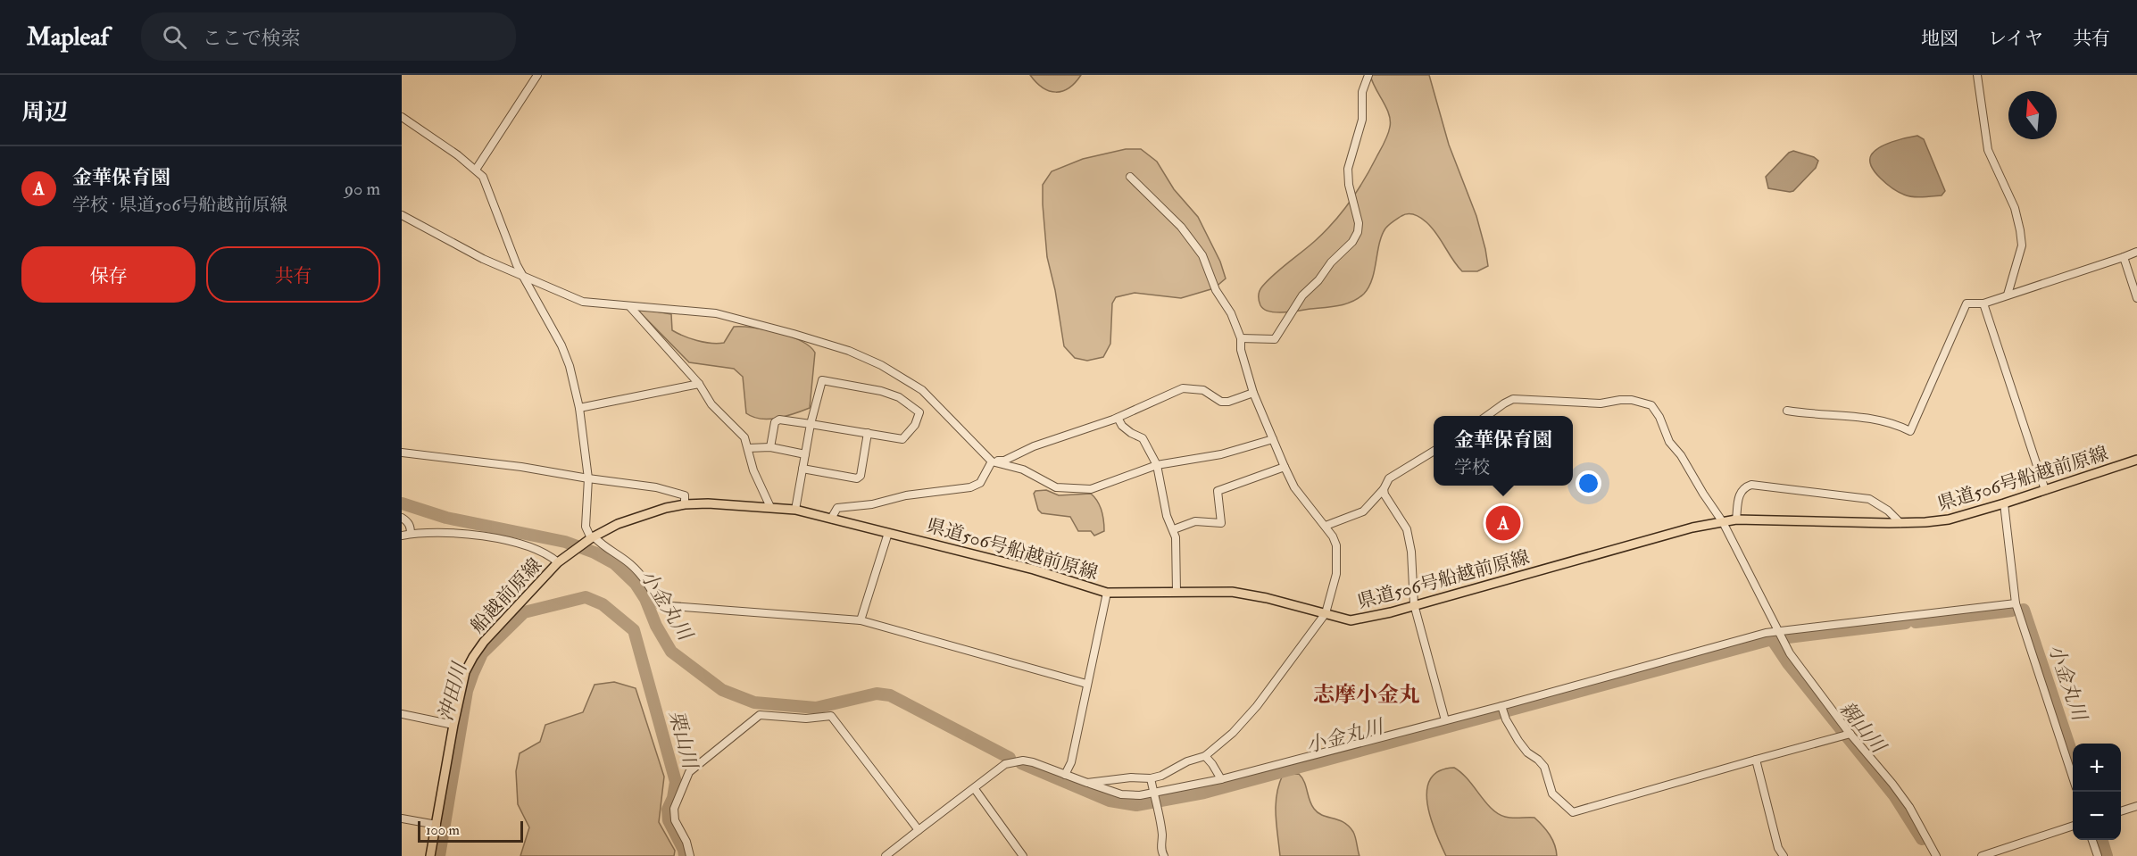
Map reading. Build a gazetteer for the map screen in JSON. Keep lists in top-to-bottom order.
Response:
{
  "streets": {
    "main road": ["県道506号船越前原線", "船越前原線"]
  },
  "crossings": [
    ["県道506号船越前原線", "船越前原線"]
  ],
  "districts": ["志摩小金丸"],
  "water": [
    "小金丸川",
    "沖田川",
    "親山川",
    "栗山川"
  ],
  "scale_bar": "100 m",
  "north": "top",
  "page": {
    "header": "Mapleaf",
    "search": "ここで検索",
    "nav": ["地図", "レイヤ", "共有"],
    "heading": "周辺",
    "list": [
      {
        "mark": "A",
        "name": "金華保育園",
        "note": "学校 · 県道506号船越前原線",
        "value": "90 m"
      }
    ],
    "buttons": ["保存", "共有"],
    "popup": ["金華保育園", "学校"],
    "pins": "A",
    "map_buttons": ["+", "−"],
    "scale": "100 m"
  }
}
